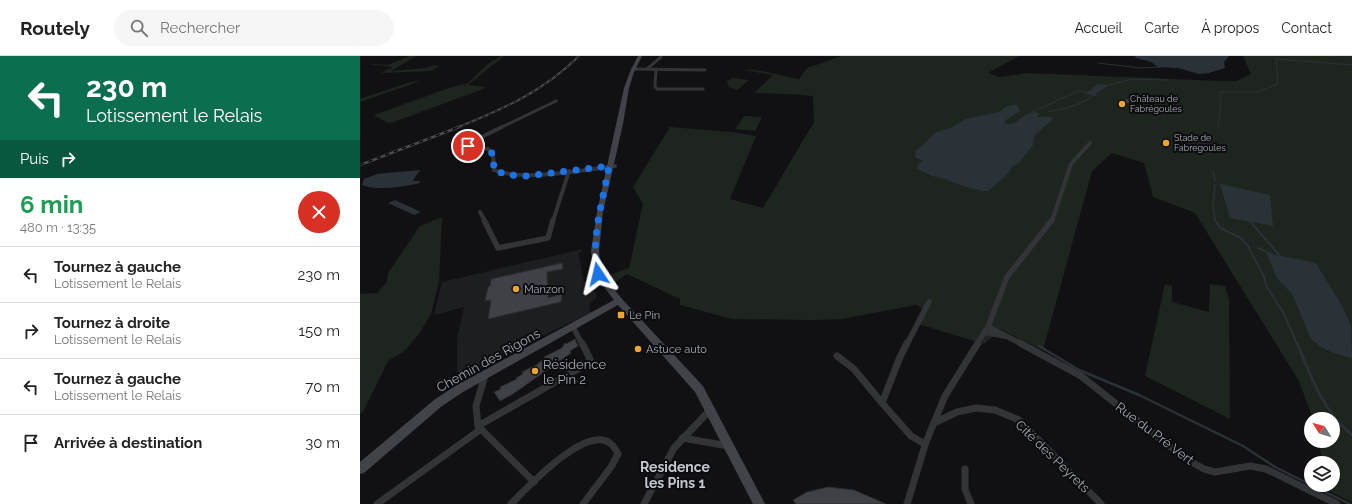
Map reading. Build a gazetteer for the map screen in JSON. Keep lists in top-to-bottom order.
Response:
{
  "streets": {
    "main road": ["Chemin des Rigons"],
    "street": ["Rue du Pré Vert", "Cité des Peyrets"]
  },
  "districts": ["Residence les Pins 1"],
  "places": {
    "other": [
      "Château de Fabrégoules",
      "Stade de Fabregoules",
      "Manzon",
      "Astuce auto",
      "Résidence le Pin 2"
    ],
    "transit": ["Le Pin"]
  },
  "north": "top left",
  "page": {
    "header": "Routely",
    "search": "Rechercher",
    "nav": [
      "Accueil",
      "Carte",
      "À propos",
      "Contact"
    ],
    "turn": ["230 m", "Lotissement le Relais"],
    "then": "Puis",
    "heading": ["6 min", "480 m · 13:35"],
    "list": [
      {
        "name": "Tournez à gauche",
        "note": "Lotissement le Relais",
        "value": "230 m"
      },
      {
        "name": "Tournez à droite",
        "note": "Lotissement le Relais",
        "value": "150 m"
      },
      {
        "name": "Tournez à gauche",
        "note": "Lotissement le Relais",
        "value": "70 m"
      },
      {
        "name": "Arrivée à destination",
        "value": "30 m"
      }
    ]
  }
}
